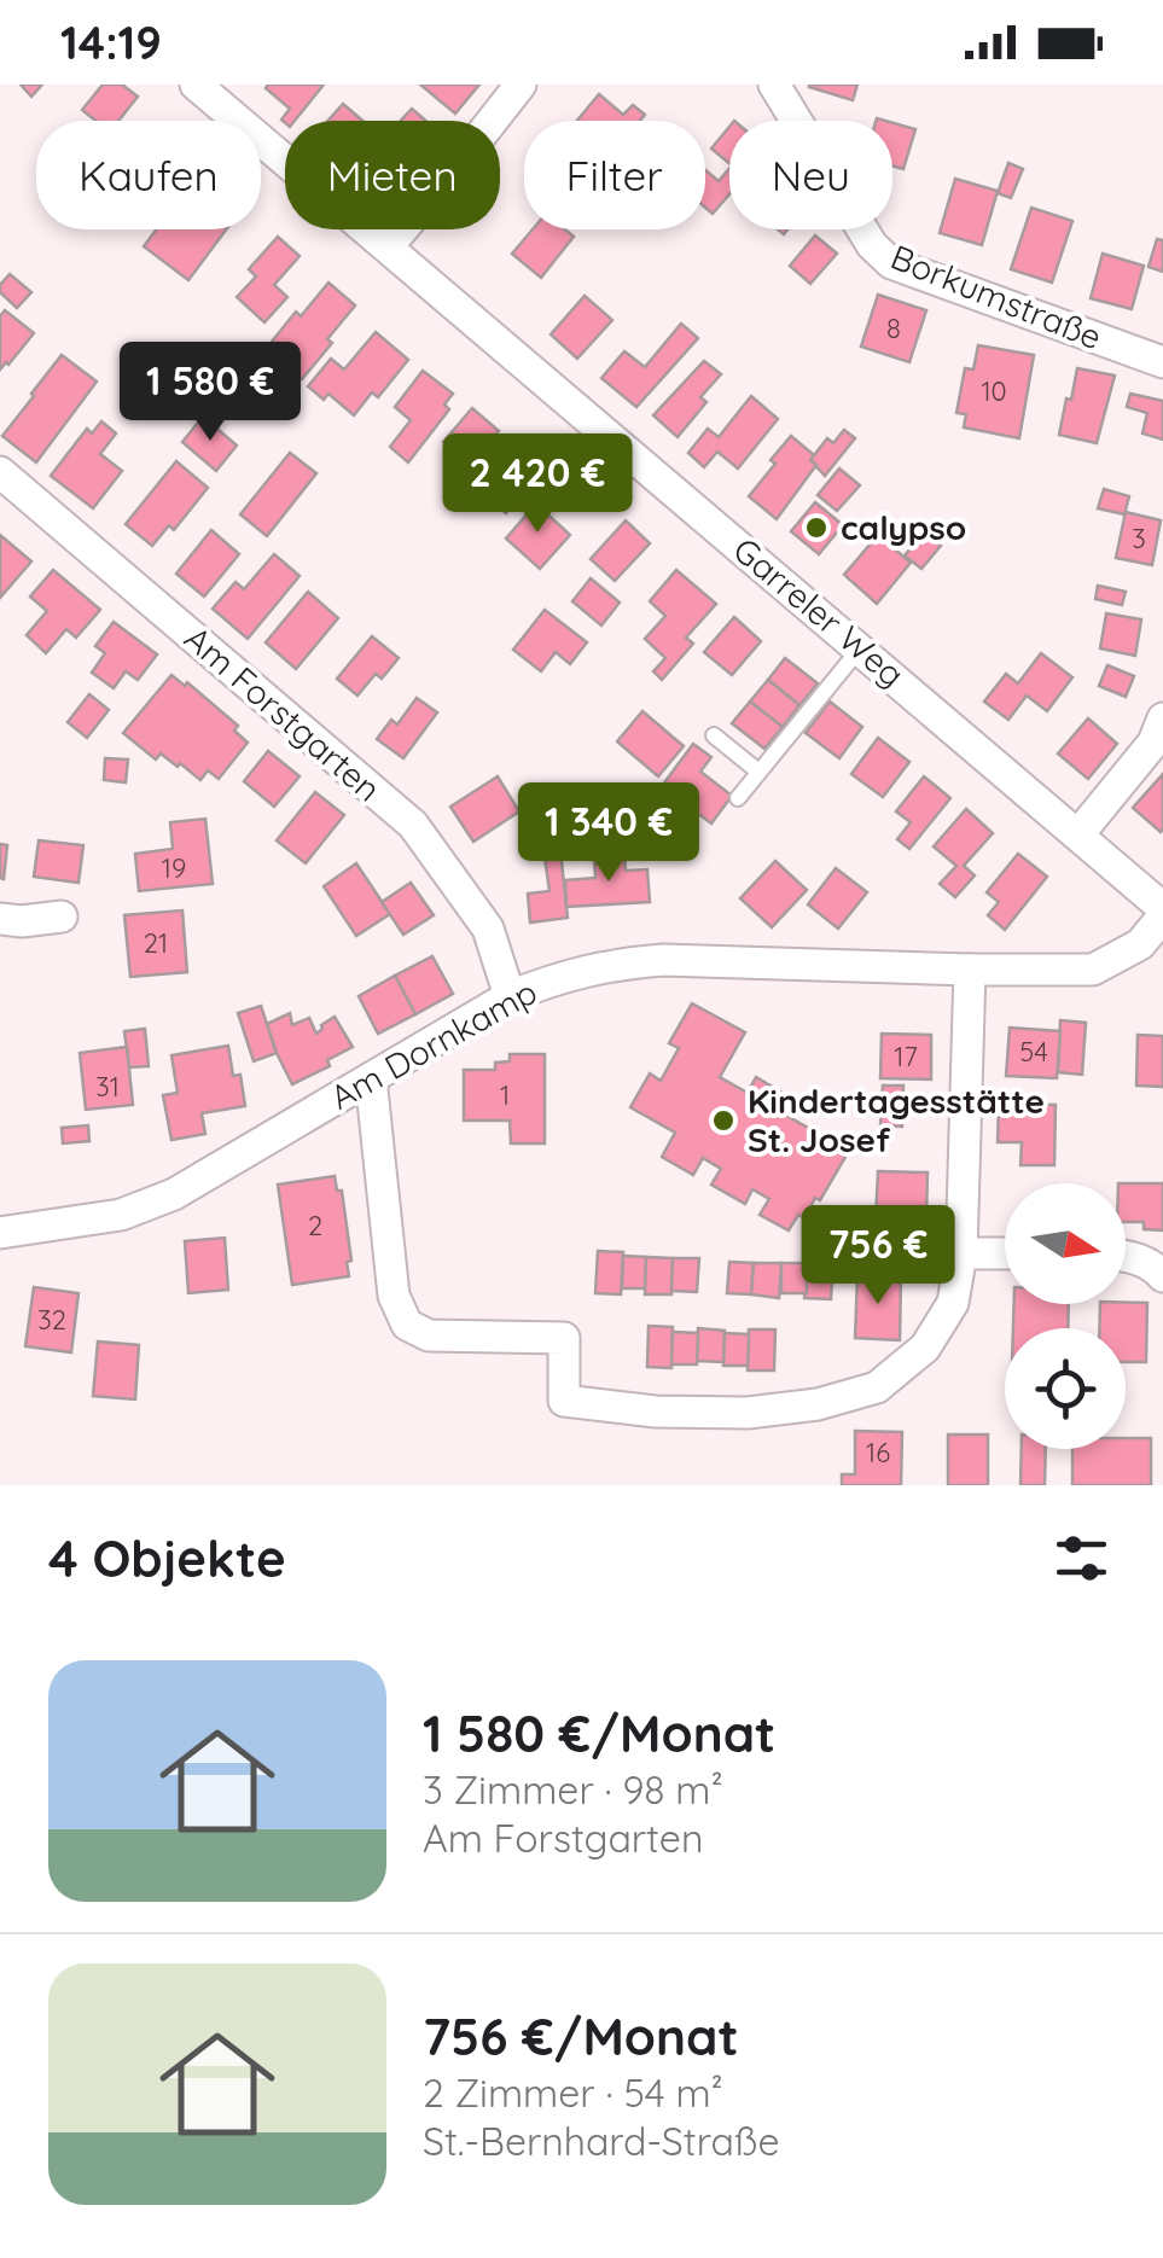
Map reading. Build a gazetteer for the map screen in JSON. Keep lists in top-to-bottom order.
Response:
{
  "streets": {
    "street": [
      "Borkumstraße",
      "Garreler Weg",
      "Am Forstgarten",
      "Am Dornkamp"
    ]
  },
  "crossings": [
    ["Garreler Weg", "Am Dornkamp"],
    ["Am Forstgarten", "Am Dornkamp"]
  ],
  "places": ["calypso", "Kindertagesstätte St. Josef"],
  "house_numbers": [
    "8",
    "10",
    "3",
    "19",
    "21",
    "54",
    "17",
    "31",
    "1",
    "2",
    "32",
    "16"
  ],
  "north": "right",
  "page": {
    "status": "14:19",
    "chip": [
      "Kaufen",
      "Mieten",
      "Filter",
      "Neu"
    ],
    "price": [
      "1 580 €",
      "2 420 €",
      "1 340 €",
      "756 €"
    ],
    "heading": "4 Objekte",
    "list": [
      {
        "name": "1 580 €/Monat",
        "note": "3 Zimmer · 98 m² · Am Forstgarten"
      },
      {
        "name": "756 €/Monat",
        "note": "2 Zimmer · 54 m² · St.-Bernhard-Straße"
      }
    ]
  }
}
